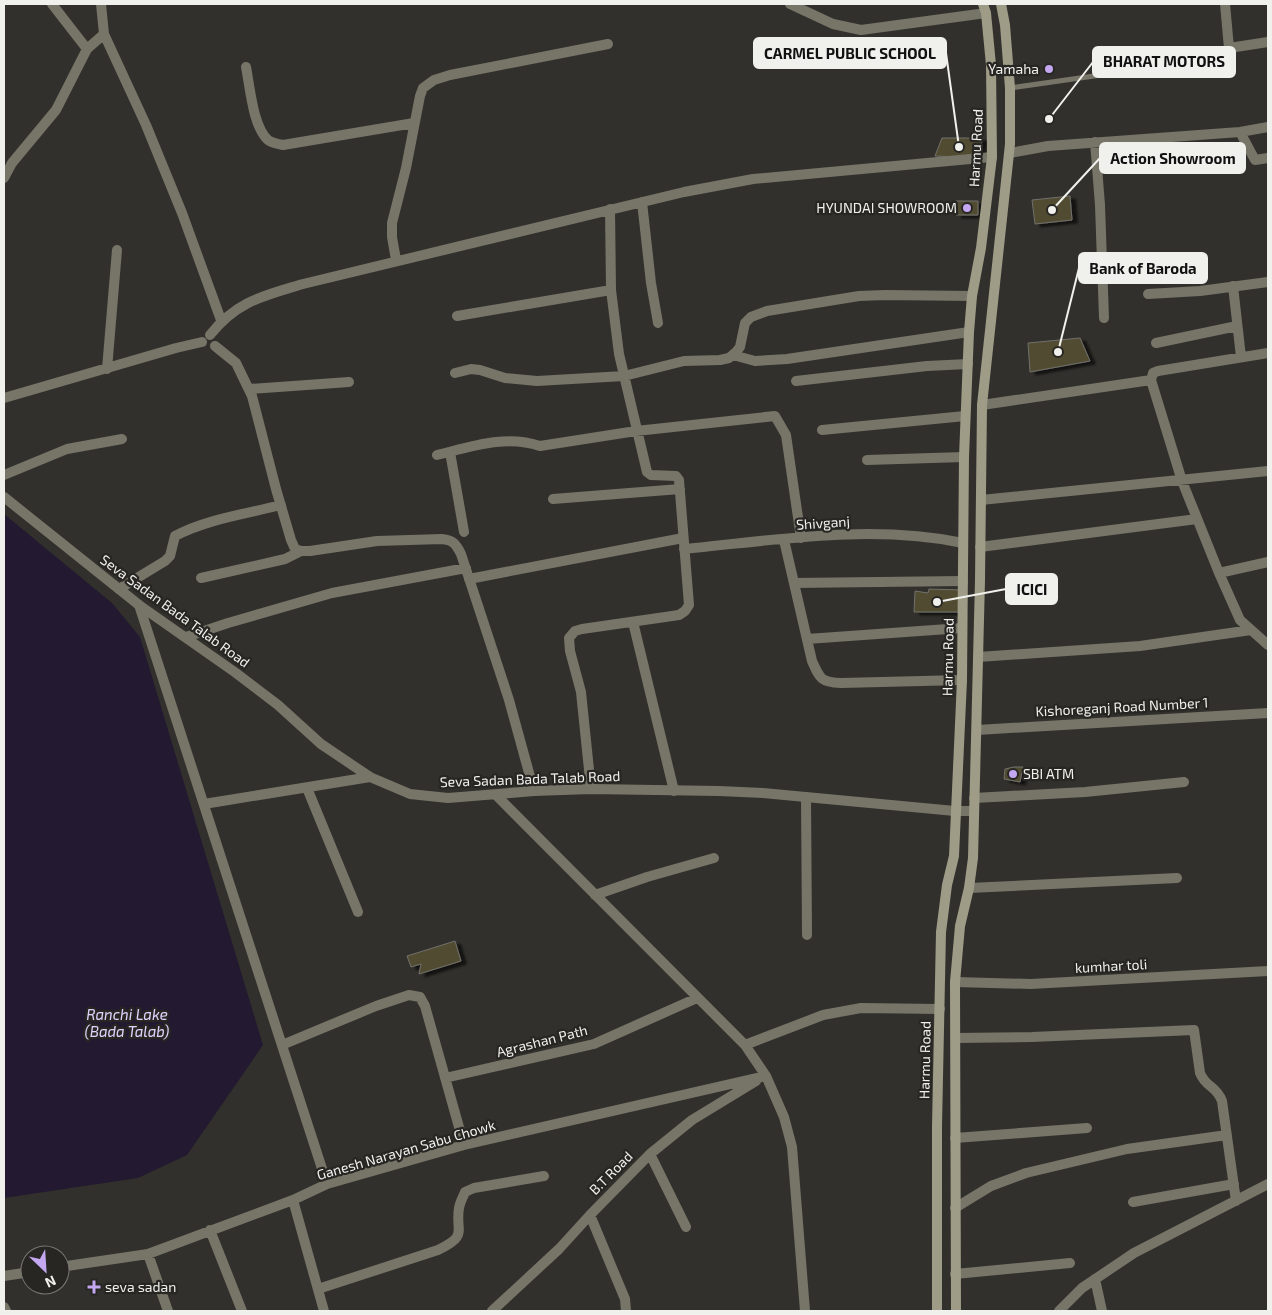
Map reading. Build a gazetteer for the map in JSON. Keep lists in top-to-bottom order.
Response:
{
  "streets": {
    "main road": ["Harmu Road"],
    "street": [
      "Shivganj",
      "Seva Sadan Bada Talab Road",
      "Kishoreganj Road Number 1",
      "kumhar toli",
      "Agrashan Path",
      "Ganesh Narayan Sabu Chowk",
      "B.T Road"
    ]
  },
  "crossings": [
    ["Harmu Road", "Shivganj"],
    ["Harmu Road", "Seva Sadan Bada Talab Road"],
    ["Ganesh Narayan Sabu Chowk", "B.T Road"]
  ],
  "water": ["Ranchi Lake (Bada Talab)"],
  "places": {
    "other": [
      "Yamaha",
      "BHARAT MOTORS",
      "CARMEL PUBLIC SCHOOL",
      "HYUNDAI SHOWROOM",
      "Action Showroom",
      "Bank of Baroda",
      "ICICI",
      "SBI ATM"
    ],
    "health": ["seva sadan"]
  },
  "north": "bottom right"
}
